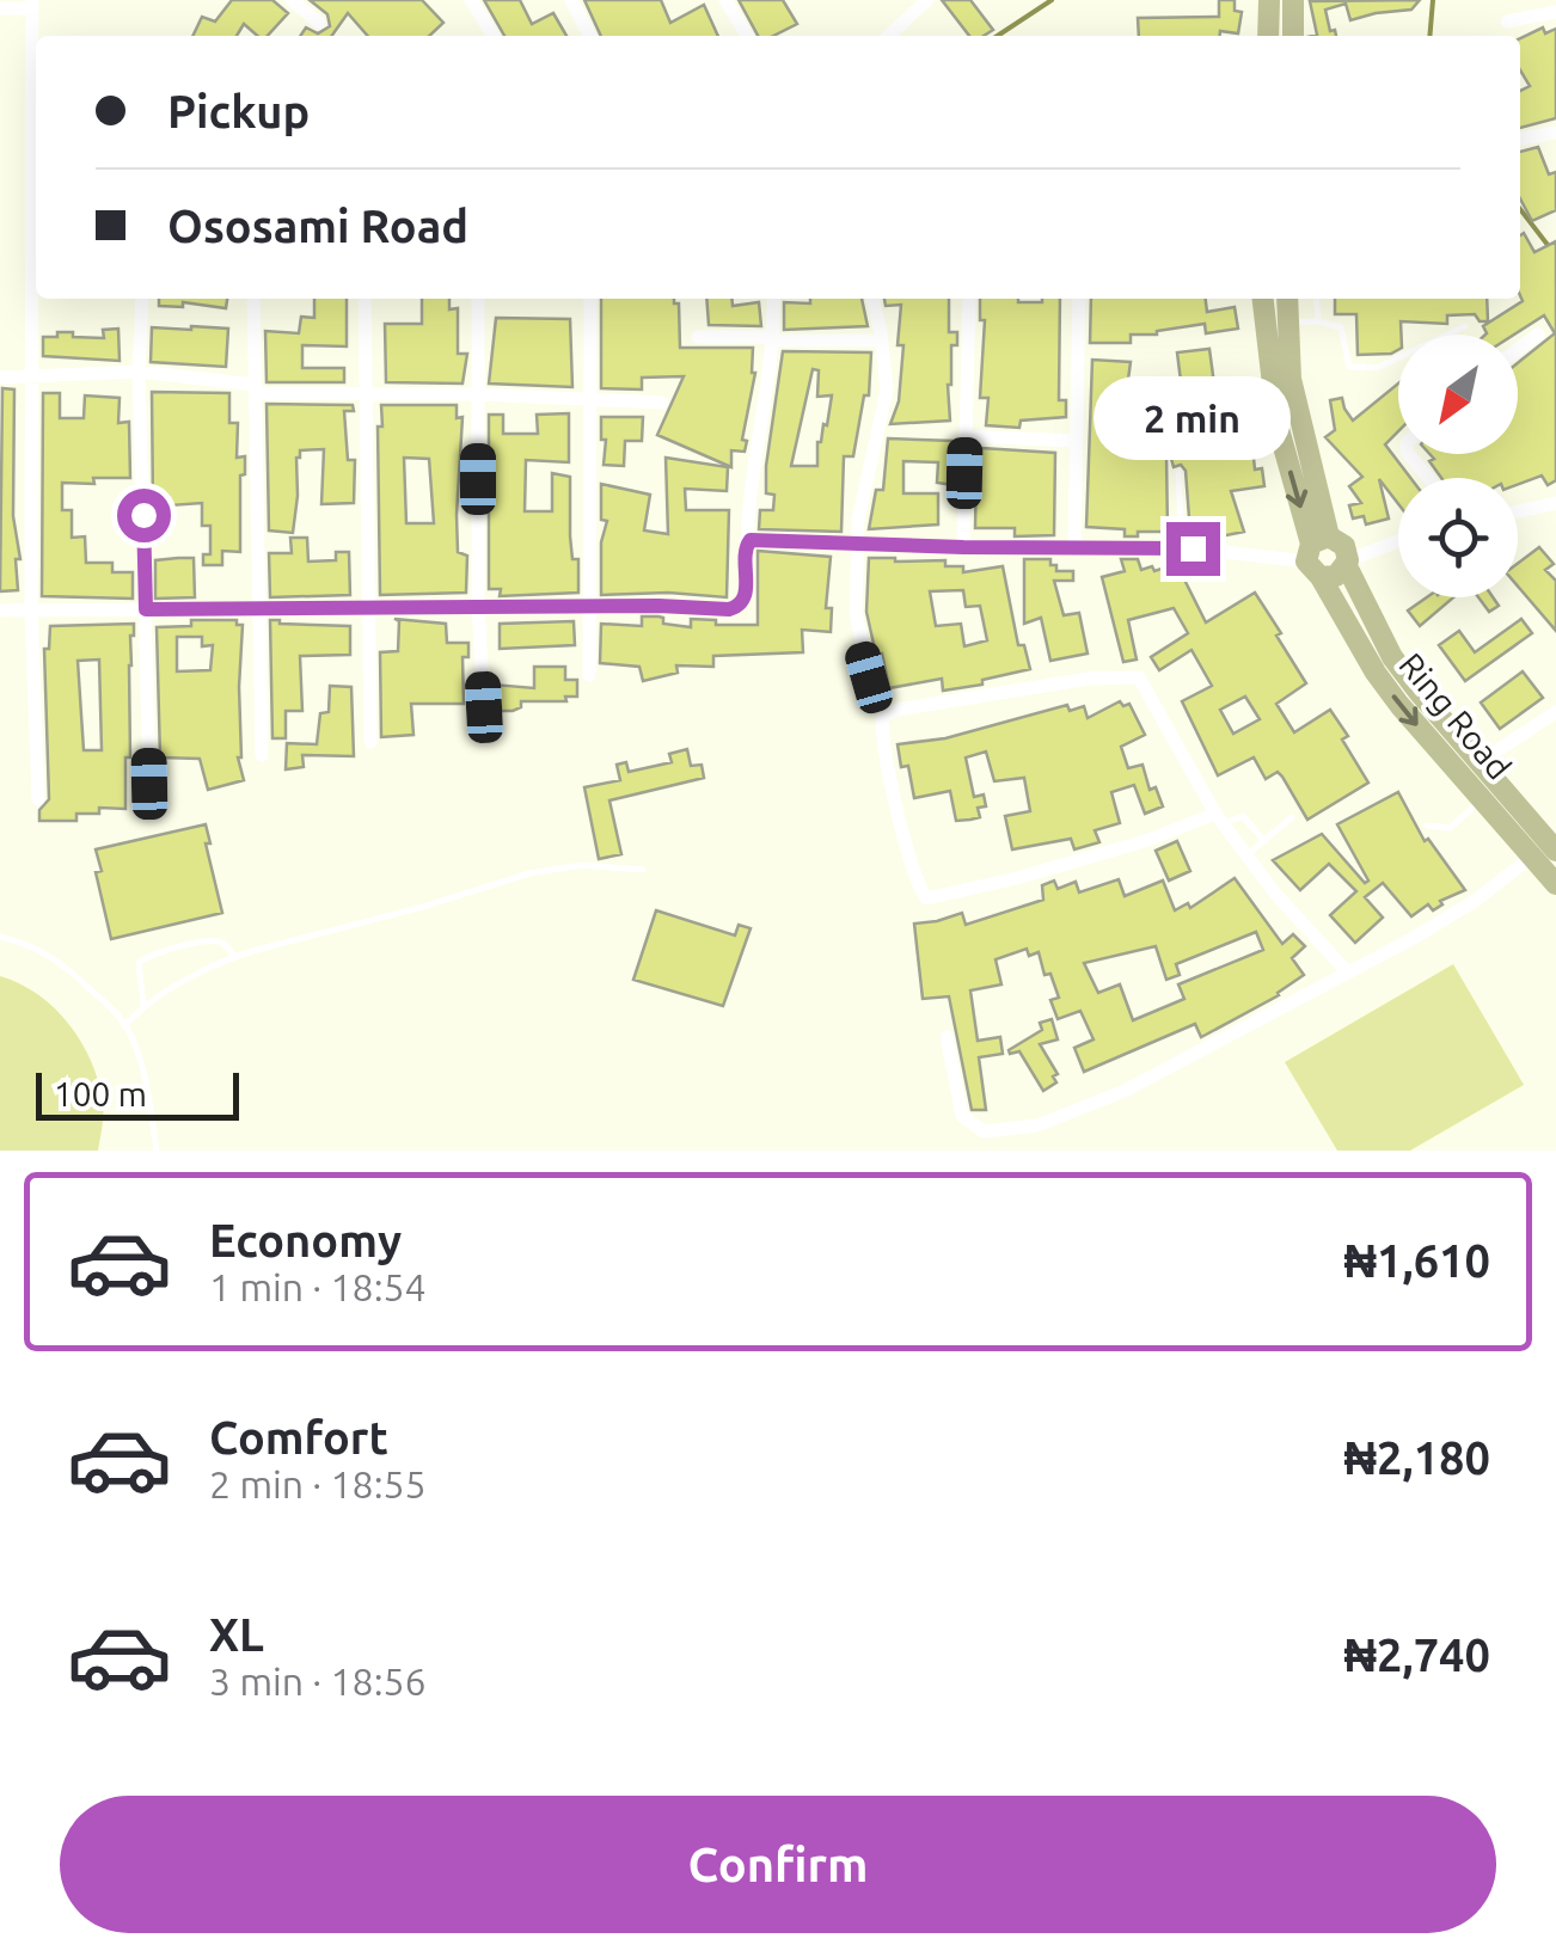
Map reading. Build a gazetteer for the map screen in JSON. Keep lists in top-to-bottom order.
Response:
{
  "streets": {
    "main road": ["Ring Road"]
  },
  "scale_bar": "100 m",
  "north": "bottom left",
  "page": {
    "banner": ["Pickup", "Ososami Road"],
    "bubble": "2 min",
    "scale": "100 m",
    "list": [
      {
        "name": "Economy",
        "note": "1 min · 18:54",
        "value": "₦1,610"
      },
      {
        "name": "Comfort",
        "note": "2 min · 18:55",
        "value": "₦2,180"
      },
      {
        "name": "XL",
        "note": "3 min · 18:56",
        "value": "₦2,740"
      }
    ],
    "buttons": "Confirm"
  }
}
